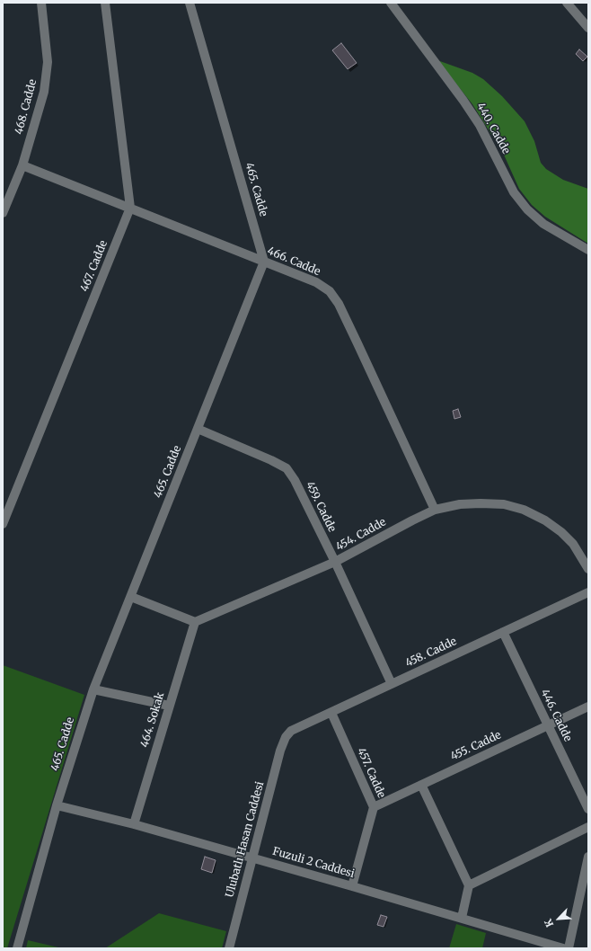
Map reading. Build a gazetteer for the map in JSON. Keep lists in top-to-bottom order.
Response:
{
  "streets": {
    "street": [
      "468. Cadde",
      "440. Cadde",
      "465. Cadde",
      "466. Cadde",
      "467. Cadde",
      "459. Cadde",
      "454. Cadde",
      "458. Cadde",
      "446. Cadde",
      "464. Sokak",
      "455. Cadde",
      "457. Cadde",
      "Ulubatlı Hasan Caddesi",
      "Fuzuli 2 Caddesi"
    ]
  },
  "crossings": [
    ["468. Cadde", "466. Cadde"],
    ["465. Cadde", "466. Cadde"],
    ["465. Cadde", "459. Cadde"],
    ["465. Cadde", "Fuzuli 2 Caddesi"],
    ["466. Cadde", "467. Cadde"],
    ["466. Cadde", "454. Cadde"],
    ["459. Cadde", "454. Cadde"],
    ["459. Cadde", "458. Cadde"],
    ["454. Cadde", "464. Sokak"],
    ["458. Cadde", "446. Cadde"],
    ["458. Cadde", "457. Cadde"],
    ["458. Cadde", "Ulubatlı Hasan Caddesi"],
    ["446. Cadde", "455. Cadde"],
    ["464. Sokak", "Fuzuli 2 Caddesi"],
    ["455. Cadde", "457. Cadde"],
    ["457. Cadde", "Fuzuli 2 Caddesi"],
    ["Ulubatlı Hasan Caddesi", "Fuzuli 2 Caddesi"]
  ],
  "north": "bottom left"
}
